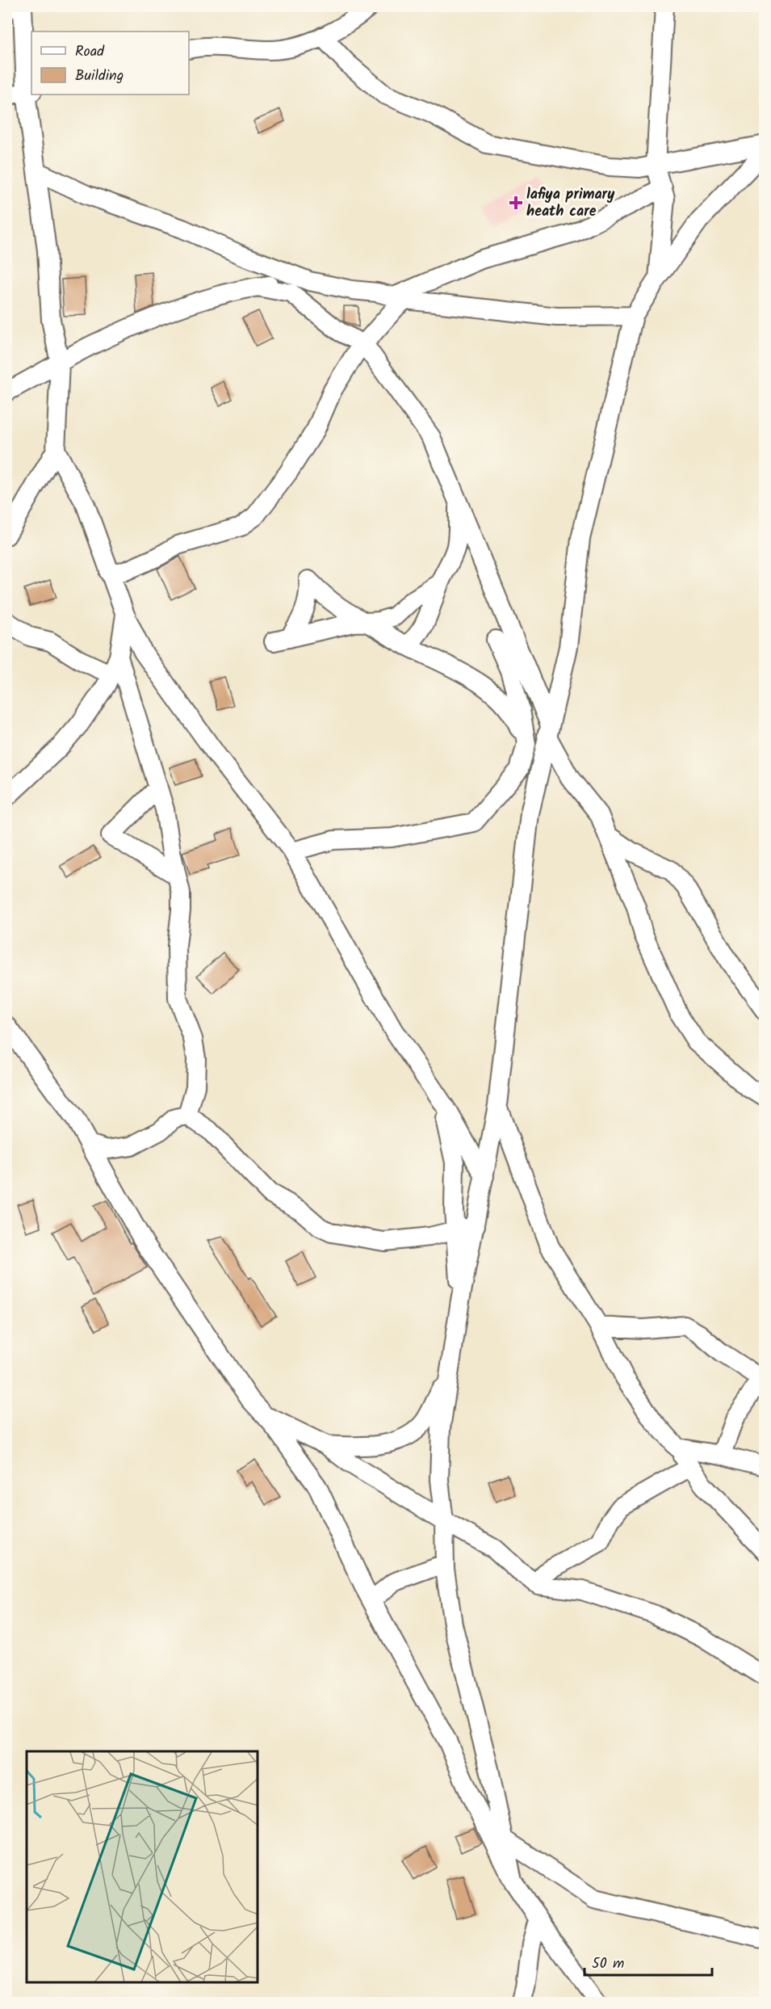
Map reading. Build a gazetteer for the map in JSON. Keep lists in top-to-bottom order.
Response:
{
  "places": {
    "health": ["lafiya primary heath care"]
  },
  "legend": ["Road", "Building"],
  "scale_bar": "50 m"
}
